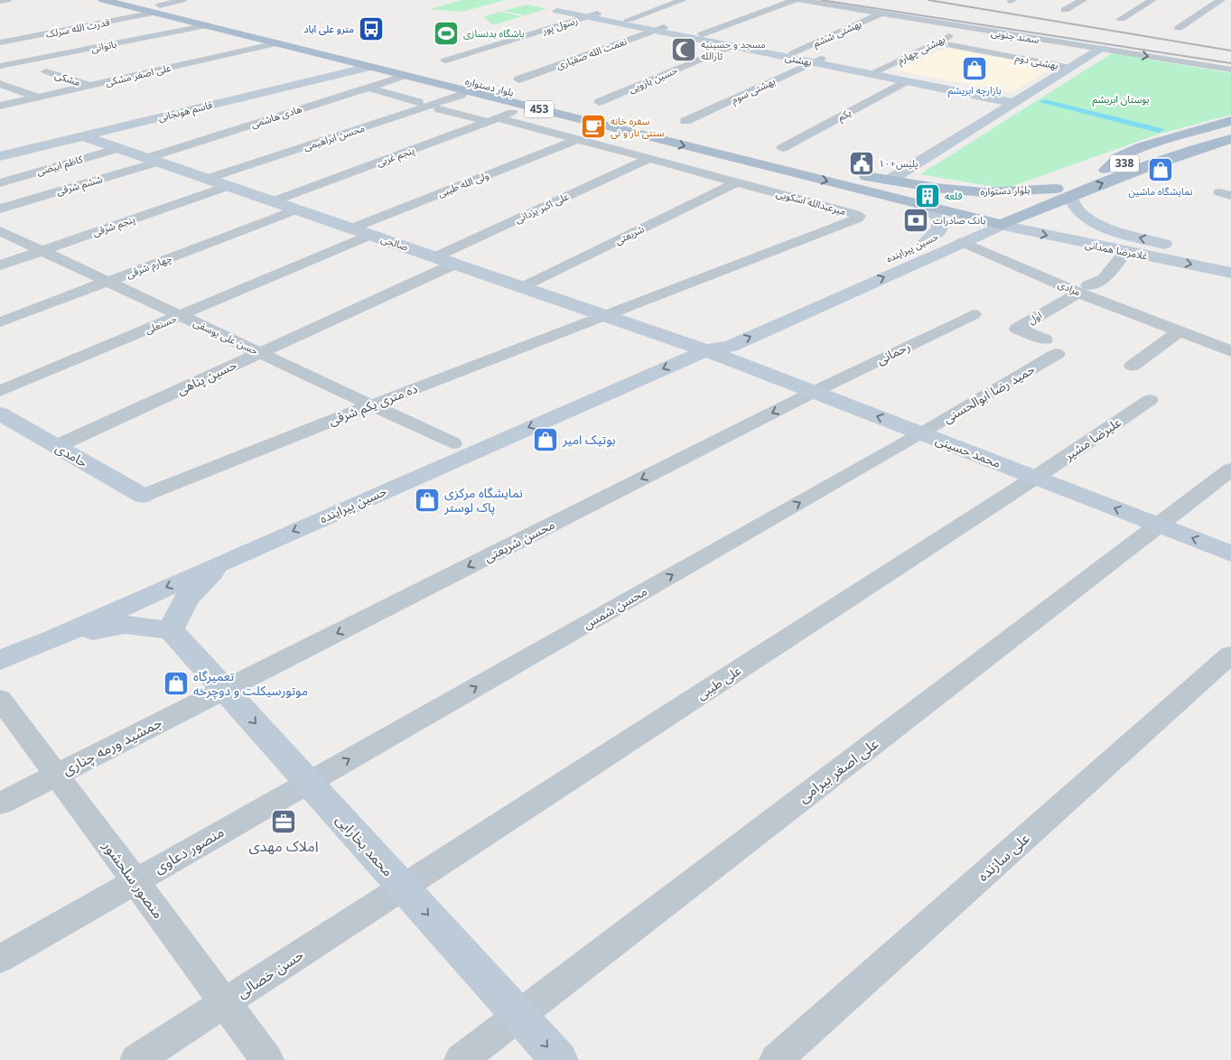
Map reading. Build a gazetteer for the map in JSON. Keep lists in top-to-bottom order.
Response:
{
  "streets": {
    "main road": [
      "بلوار دستواره",
      "453",
      "338",
      "حسین پیراینده"
    ],
    "street": [
      "رسول پور",
      "قدرت الله سرلک",
      "بهشتی ششم",
      "سمند جنوبی",
      "باتوانی",
      "بهشتی چهارم",
      "نعمت الله صفیاری",
      "بهشتی",
      "بهشتی دوم",
      "علی اصغر مشکی",
      "مشکی",
      "حسین بازویی",
      "بهشتی سوم",
      "قاسم هونجانی",
      "یکم",
      "هادی هاشمی",
      "محسن ابراهیمی",
      "پنجم غربی",
      "کاظم ابیضی",
      "ولی الله طیبی",
      "ششم شرقی",
      "میرعبدالله اسکویی",
      "علی اکبر یزدانی",
      "پنجم شرقی",
      "شریعتی",
      "صالحی",
      "غلامرضا همدانی",
      "چهارم شرقی",
      "مرادی",
      "اول",
      "حسنعلی",
      "حسن علی یوسفی",
      "رحمانی",
      "حسین پناهی",
      "حمید رضا ابوالحسنی",
      "ده متری یکم شرقی",
      "علیرضا مشیر",
      "محمد حسینی",
      "حامدی",
      "محسن شریعتی",
      "محسن شمس",
      "علی طیبی",
      "جمشید ورمه چناری",
      "علی اصغر بیرامی",
      "محمد بخارایی",
      "منصور دعاوی",
      "علی سازنده",
      "منصور سلحشور",
      "حسن خصالی"
    ]
  },
  "crossings": [
    ["رسول پور", "بهشتی"],
    ["قدرت الله سرلک", "بلوار دستواره"],
    ["بهشتی ششم", "سمند جنوبی"],
    ["سمند جنوبی", "بهشتی چهارم"],
    ["سمند جنوبی", "بهشتی دوم"],
    ["باتوانی", "بلوار دستواره"],
    ["بهشتی چهارم", "بهشتی دوم"],
    ["نعمت الله صفیاری", "بهشتی"],
    ["بهشتی", "حسین بازویی"],
    ["بهشتی", "بهشتی سوم"],
    ["بهشتی", "یکم"],
    ["علی اصغر مشکی", "مشکی"],
    ["علی اصغر مشکی", "بلوار دستواره"],
    ["بلوار دستواره", "قاسم هونجانی"],
    ["بلوار دستواره", "هادی هاشمی"],
    ["بلوار دستواره", "حسین پیراینده"],
    ["بلوار دستواره", "غلامرضا همدانی"],
    ["قاسم هونجانی", "صالحی"],
    ["هادی هاشمی", "ششم شرقی"],
    ["هادی هاشمی", "صالحی"],
    ["محسن ابراهیمی", "صالحی"],
    ["پنجم غربی", "میرعبدالله اسکویی"],
    ["پنجم غربی", "صالحی"],
    ["کاظم ابیضی", "صالحی"],
    ["ولی الله طیبی", "میرعبدالله اسکویی"],
    ["ولی الله طیبی", "صالحی"],
    ["ششم شرقی", "صالحی"],
    ["میرعبدالله اسکویی", "علی اکبر یزدانی"],
    ["میرعبدالله اسکویی", "شریعتی"],
    ["میرعبدالله اسکویی", "صالحی"],
    ["میرعبدالله اسکویی", "ده متری یکم شرقی"],
    ["علی اکبر یزدانی", "صالحی"],
    ["پنجم شرقی", "صالحی"],
    ["پنجم شرقی", "حسن علی یوسفی"],
    ["شریعتی", "صالحی"],
    ["صالحی", "حسین پیراینده"],
    ["صالحی", "چهارم شرقی"],
    ["صالحی", "حسنعلی"],
    ["صالحی", "حسین پناهی"],
    ["صالحی", "ده متری یکم شرقی"],
    ["صالحی", "محمد حسینی"],
    ["حسین پیراینده", "غلامرضا همدانی"],
    ["حسین پیراینده", "مرادی"],
    ["حسین پیراینده", "محمد حسینی"],
    ["چهارم شرقی", "حسن علی یوسفی"],
    ["مرادی", "اول"],
    ["حسنعلی", "حسن علی یوسفی"],
    ["حسن علی یوسفی", "حسین پناهی"],
    ["حسن علی یوسفی", "ده متری یکم شرقی"],
    ["رحمانی", "محمد حسینی"],
    ["رحمانی", "محسن شریعتی"],
    ["حسین پناهی", "حامدی"],
    ["حمید رضا ابوالحسنی", "محمد حسینی"],
    ["حمید رضا ابوالحسنی", "محسن شمس"],
    ["ده متری یکم شرقی", "حامدی"],
    ["علیرضا مشیر", "محمد حسینی"],
    ["علیرضا مشیر", "علی طیبی"],
    ["محمد حسینی", "محسن شریعتی"],
    ["محمد حسینی", "محسن شمس"],
    ["محمد حسینی", "علی طیبی"],
    ["محمد حسینی", "علی اصغر بیرامی"],
    ["محسن شریعتی", "جمشید ورمه چناری"],
    ["محسن شریعتی", "محمد بخارایی"],
    ["محسن شمس", "محمد بخارایی"],
    ["محسن شمس", "منصور دعاوی"],
    ["علی طیبی", "محمد بخارایی"],
    ["علی طیبی", "حسن خصالی"],
    ["جمشید ورمه چناری", "محمد بخارایی"],
    ["جمشید ورمه چناری", "منصور سلحشور"],
    ["علی اصغر بیرامی", "محمد بخارایی"],
    ["محمد بخارایی", "منصور دعاوی"],
    ["محمد بخارایی", "حسن خصالی"],
    ["منصور دعاوی", "منصور سلحشور"],
    ["منصور سلحشور", "حسن خصالی"]
  ],
  "one_way": [
    "محمد حسینی",
    "محسن شریعتی",
    "محسن شمس",
    "محمد بخارایی"
  ],
  "parks": ["بوستان ابریشم"],
  "places": {
    "bus stop": ["مترو علی آباد"],
    "sports": ["باشگاه بدنسازی"],
    "mosque": ["مسجد و حسینیه ثارالله"],
    "shop": [
      "بازارچه ابریشم",
      "نمایشگاه ماشین",
      "بوتیک امیر",
      "نمایشگاه مرکزی پاک لوستر",
      "تعمیرگاه موتورسیکلت و دوچرخه"
    ],
    "cafe": ["سفره خانه سنتی نار و نی"],
    "public building": ["پلیس+۱۰"],
    "building": ["قلعه"],
    "bank": ["بانک صادرات"],
    "office": ["املاک مهدی"]
  }
}
